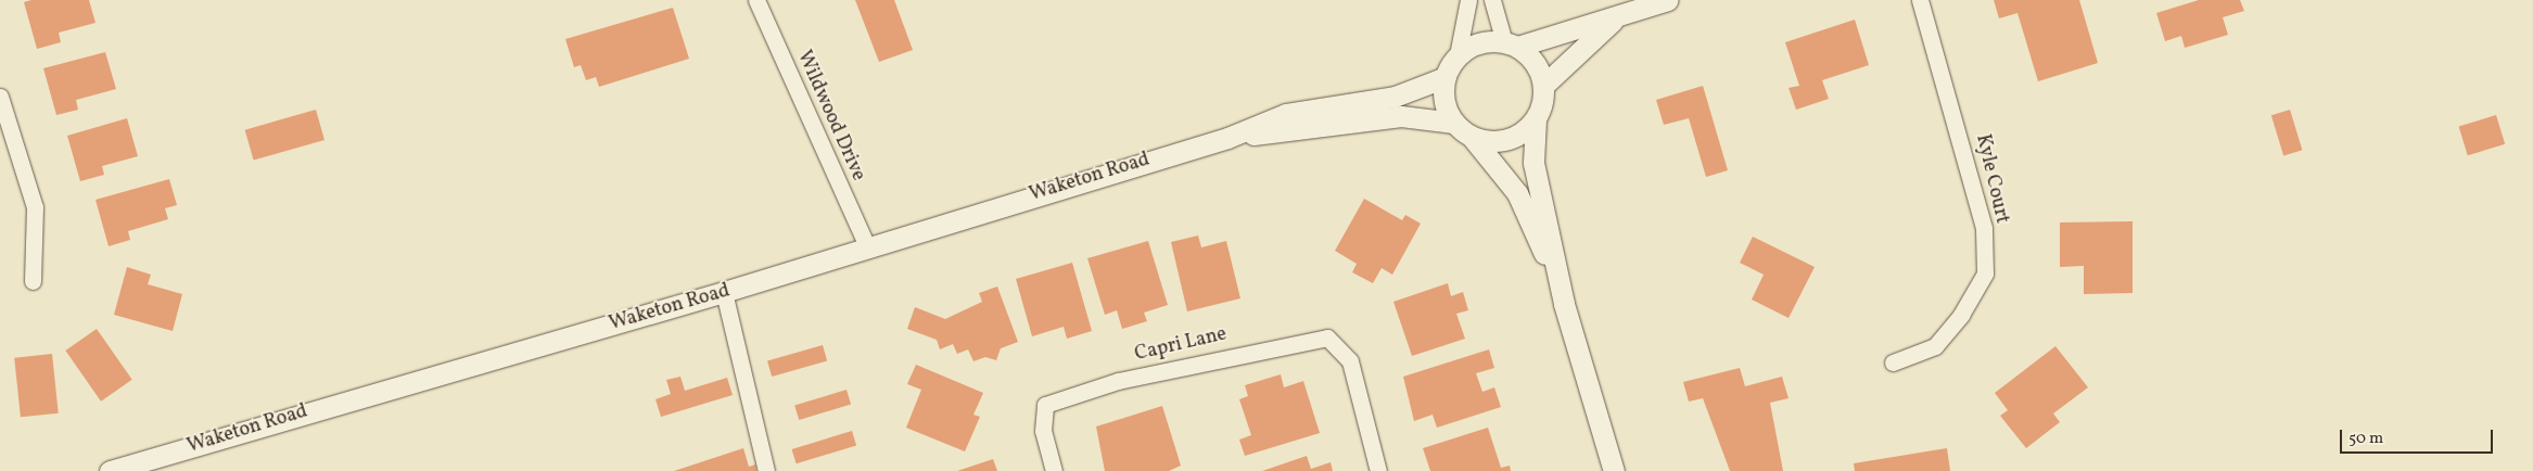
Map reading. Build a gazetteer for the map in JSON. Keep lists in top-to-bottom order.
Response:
{
  "streets": {
    "street": [
      "Wildwood Drive",
      "Waketon Road",
      "Kyle Court",
      "Capri Lane"
    ]
  },
  "crossings": [
    ["Wildwood Drive", "Waketon Road"]
  ],
  "scale_bar": "50 m"
}
